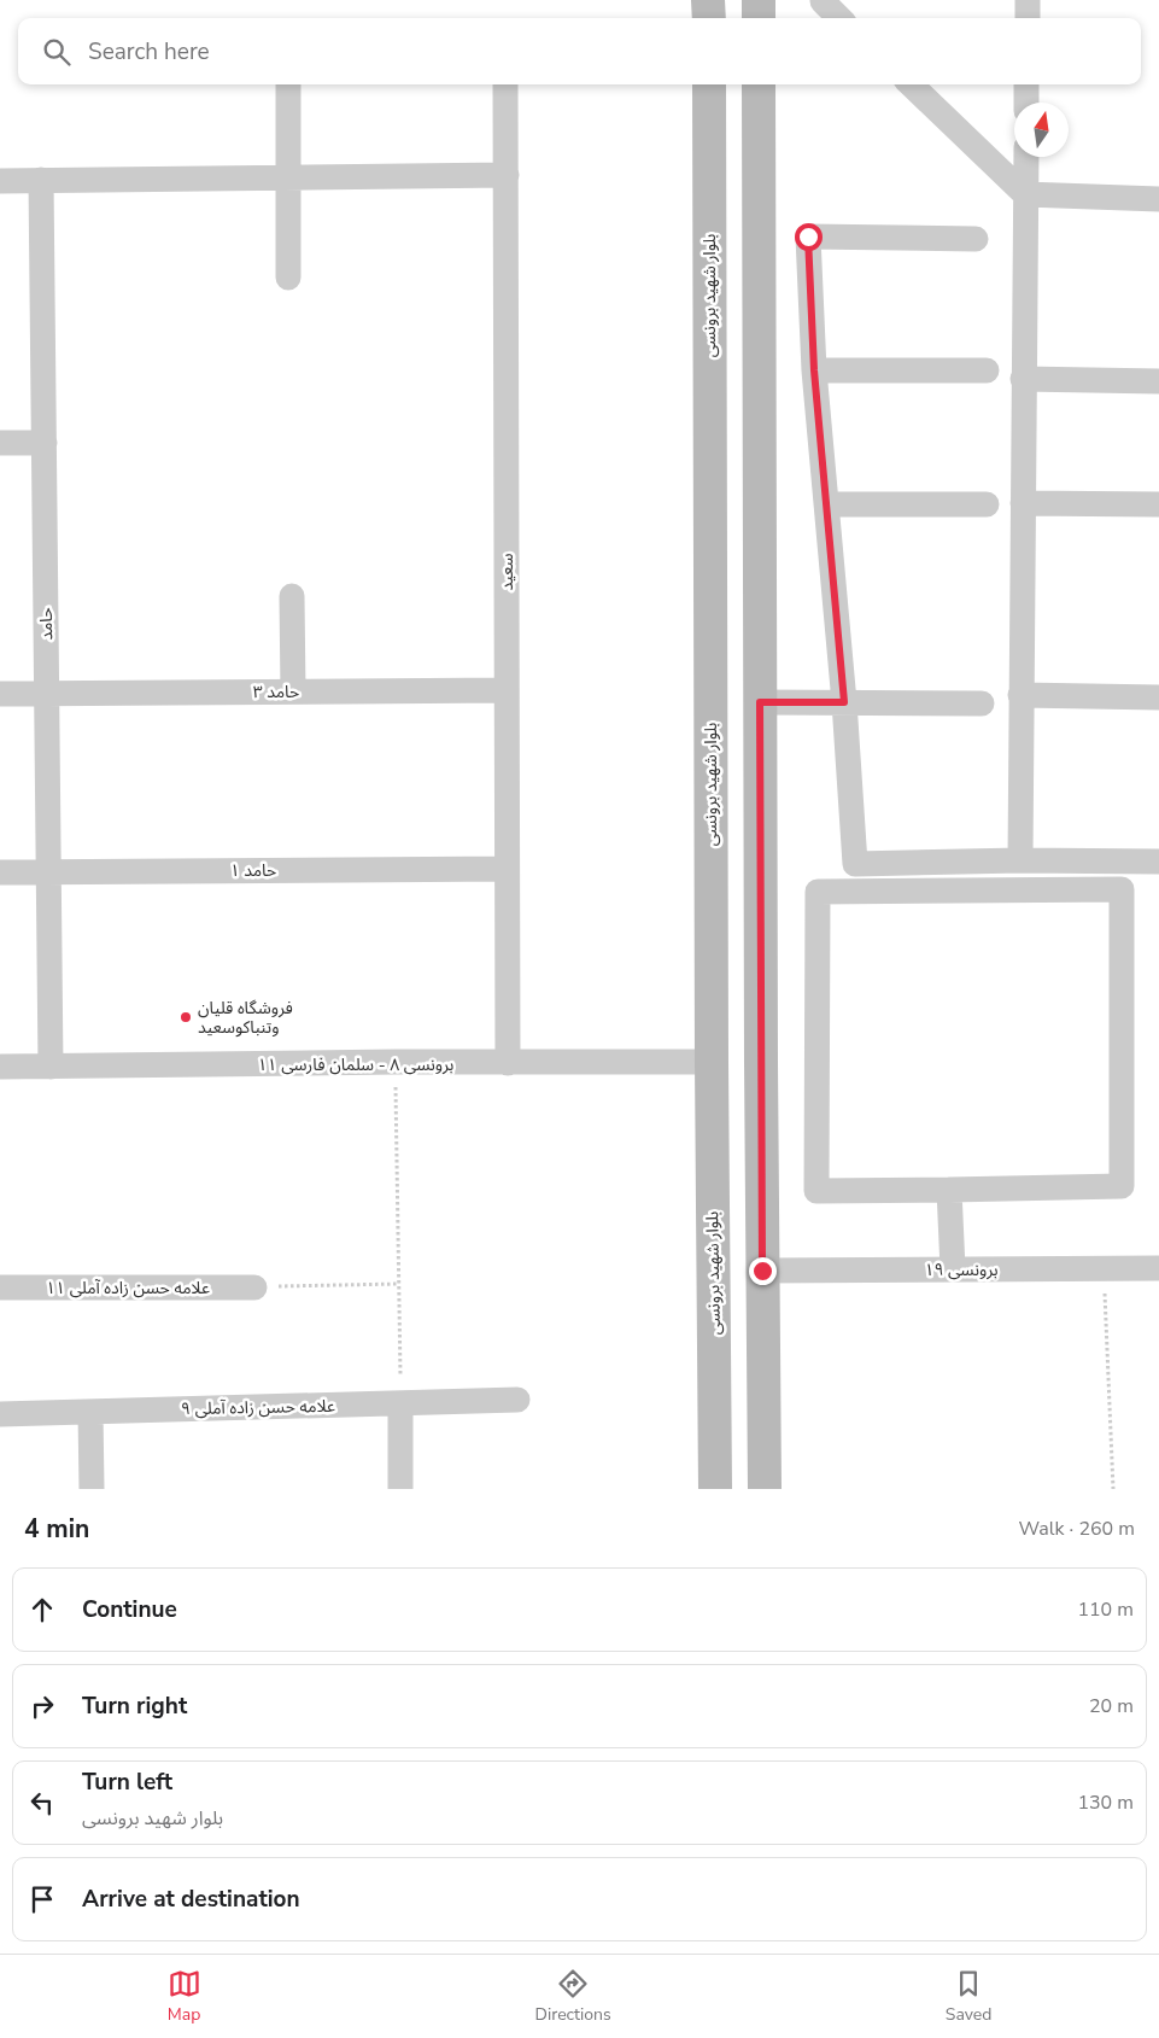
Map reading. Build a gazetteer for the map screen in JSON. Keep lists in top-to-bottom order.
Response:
{
  "streets": {
    "street": [
      "بلوار شهید برونسی",
      "سعید",
      "حامد",
      "حامد ۳",
      "حامد ۱",
      "برونسی ۸ - سلمان فارسی ۱۱",
      "برونسی ۱۹",
      "علامه حسن زاده آملی ۱۱",
      "علامه حسن زاده آملی ۹"
    ]
  },
  "crossings": [
    ["بلوار شهید برونسی", "برونسی ۸ - سلمان فارسی ۱۱"],
    ["سعید", "حامد ۳"],
    ["سعید", "حامد ۱"],
    ["سعید", "برونسی ۸ - سلمان فارسی ۱۱"],
    ["حامد", "حامد ۳"],
    ["حامد", "حامد ۱"],
    ["حامد", "برونسی ۸ - سلمان فارسی ۱۱"]
  ],
  "places": ["فروشگاه قلیان وتنباکوسعید"],
  "north": "top",
  "page": {
    "search": "Search here",
    "heading": ["4 min", "Walk · 260 m"],
    "list": [
      ["Continue", "110 m"],
      ["Turn right", "20 m"],
      ["Turn left", "بلوار شهید برونسی", "130 m"],
      "Arrive at destination"
    ],
    "nav": ["Map", "Directions", "Saved"]
  }
}
